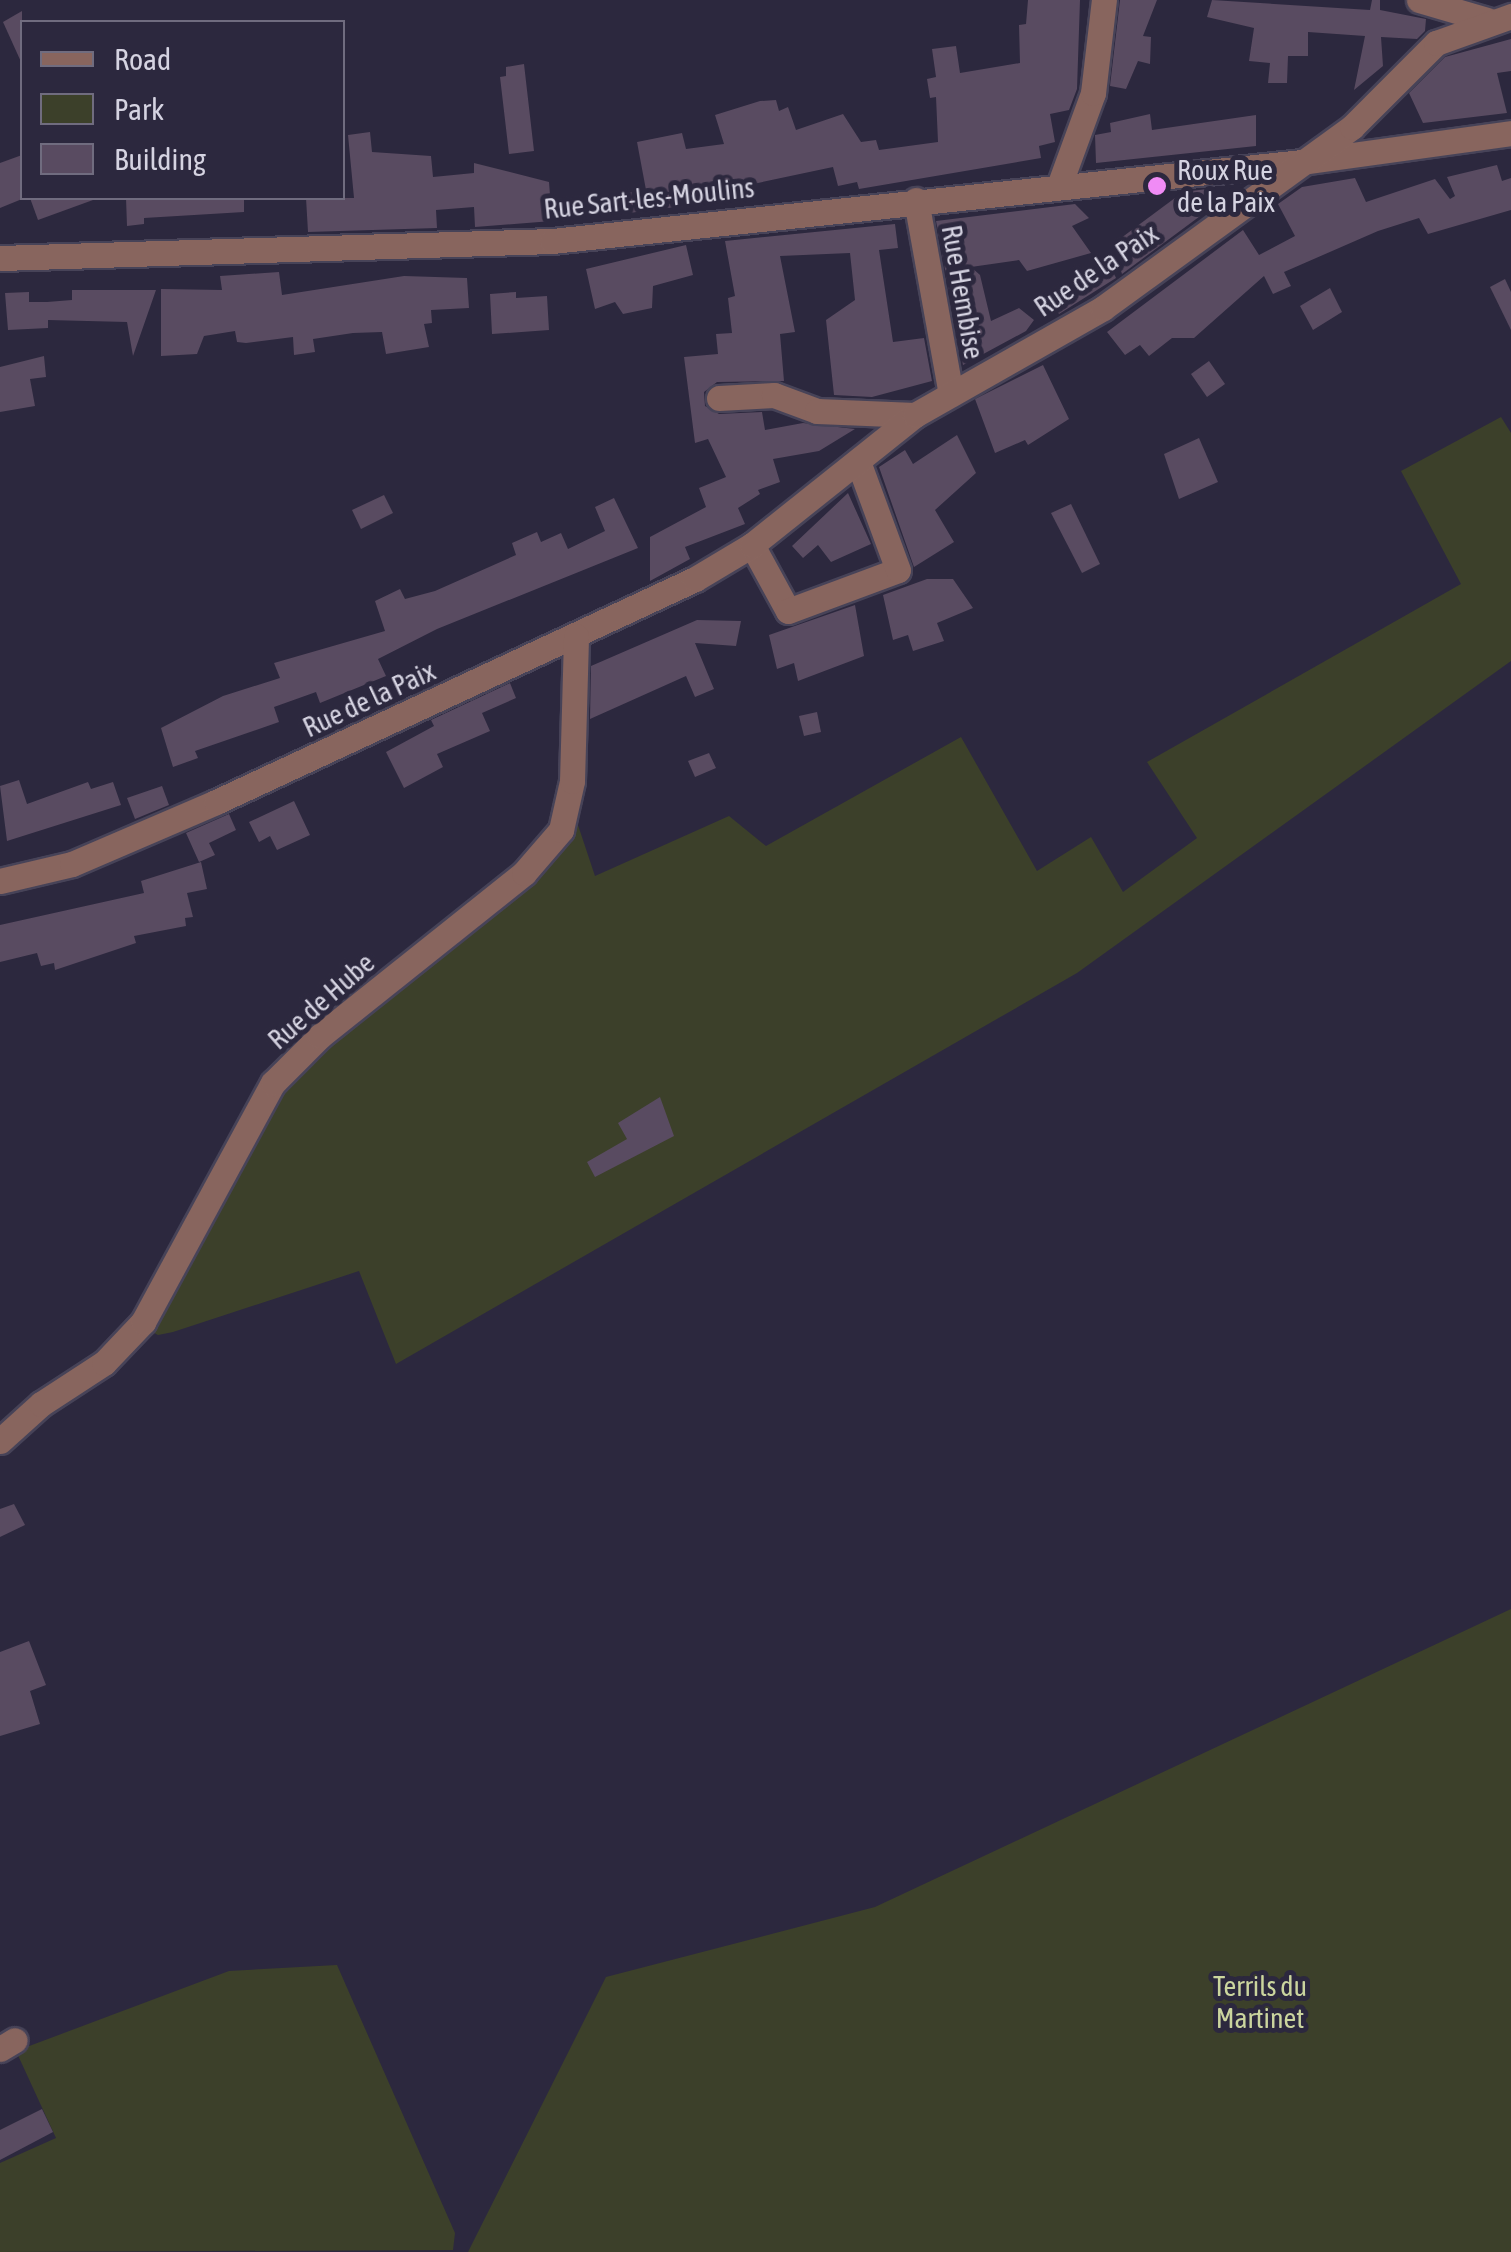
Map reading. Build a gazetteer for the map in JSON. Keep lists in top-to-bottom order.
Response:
{
  "streets": {
    "street": [
      "Rue Sart-les-Moulins",
      "Rue de la Paix",
      "Rue Hembise",
      "Rue de Hube"
    ]
  },
  "crossings": [
    ["Rue Sart-les-Moulins", "Rue de la Paix"],
    ["Rue Sart-les-Moulins", "Rue Hembise"],
    ["Rue de la Paix", "Rue Hembise"],
    ["Rue de la Paix", "Rue de Hube"]
  ],
  "parks": ["Terrils du Martinet"],
  "places": ["Roux Rue de la Paix"],
  "legend": ["Road", "Park", "Building"]
}
